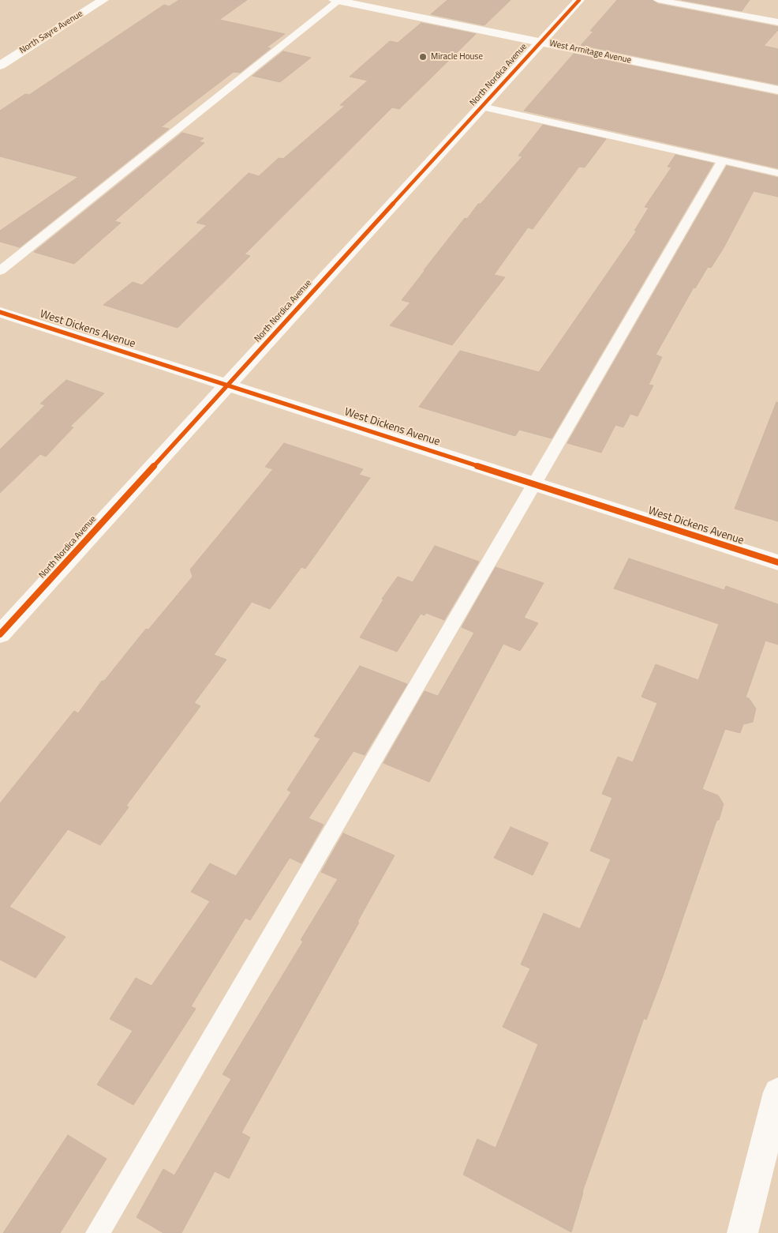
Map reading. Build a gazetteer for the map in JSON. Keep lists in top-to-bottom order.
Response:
{
  "streets": {
    "street": [
      "North Sayre Avenue",
      "West Armitage Avenue",
      "North Nordica Avenue",
      "West Dickens Avenue"
    ]
  },
  "crossings": [
    ["West Armitage Avenue", "North Nordica Avenue"],
    ["North Nordica Avenue", "West Dickens Avenue"]
  ],
  "places": ["Miracle House"]
}
